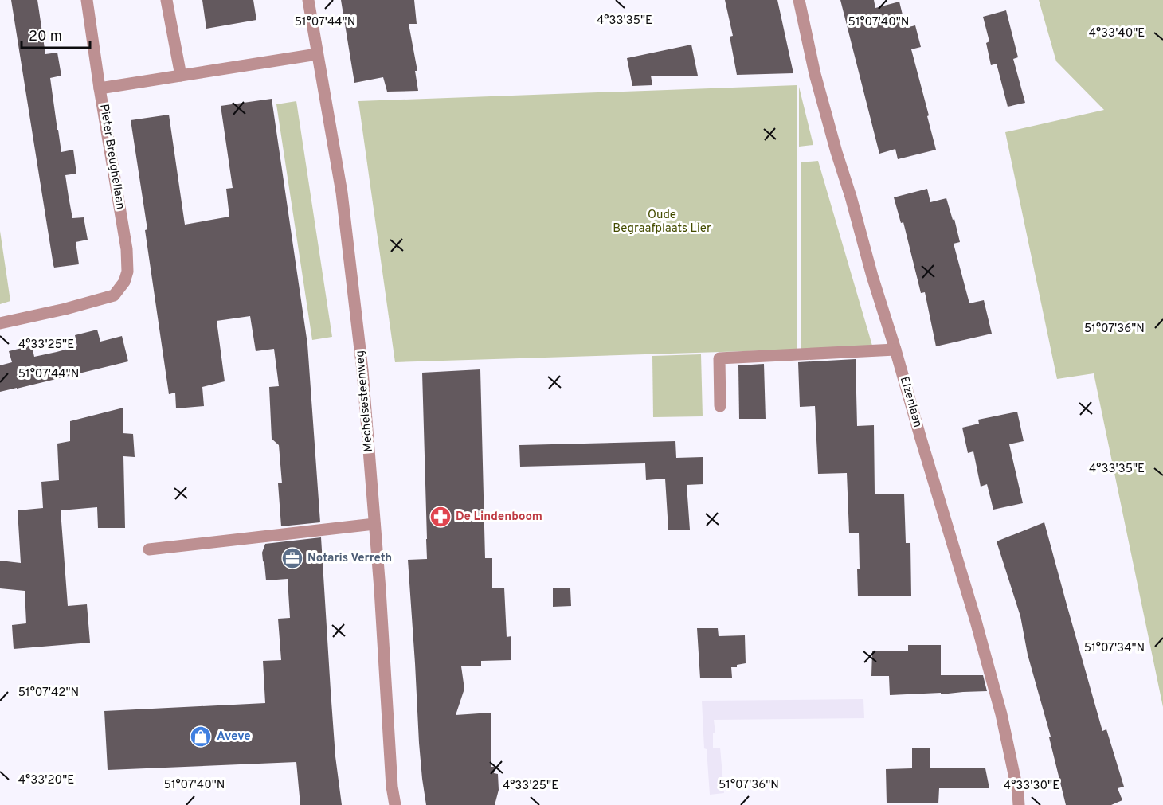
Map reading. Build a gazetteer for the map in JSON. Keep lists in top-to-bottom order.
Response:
{
  "streets": {
    "street": ["Pieter Breughellaan", "Mechelsesteenweg", "Elzenlaan"]
  },
  "crossings": [
    ["Pieter Breughellaan", "Mechelsesteenweg"]
  ],
  "parks": ["Oude Begraafplaats Lier"],
  "places": {
    "pharmacy": ["De Lindenboom"],
    "office": ["Notaris Verreth"],
    "shop": ["Aveve"]
  },
  "scale_bar": "20 m",
  "coordinates": [
    "4°33'35\"E",
    "51°07'44\"N",
    "51°07'40\"N",
    "4°33'40\"E",
    "51°07'36\"N",
    "4°33'25\"E",
    "51°07'34\"N",
    "51°07'42\"N",
    "4°33'20\"E",
    "4°33'30\"E"
  ]
}
